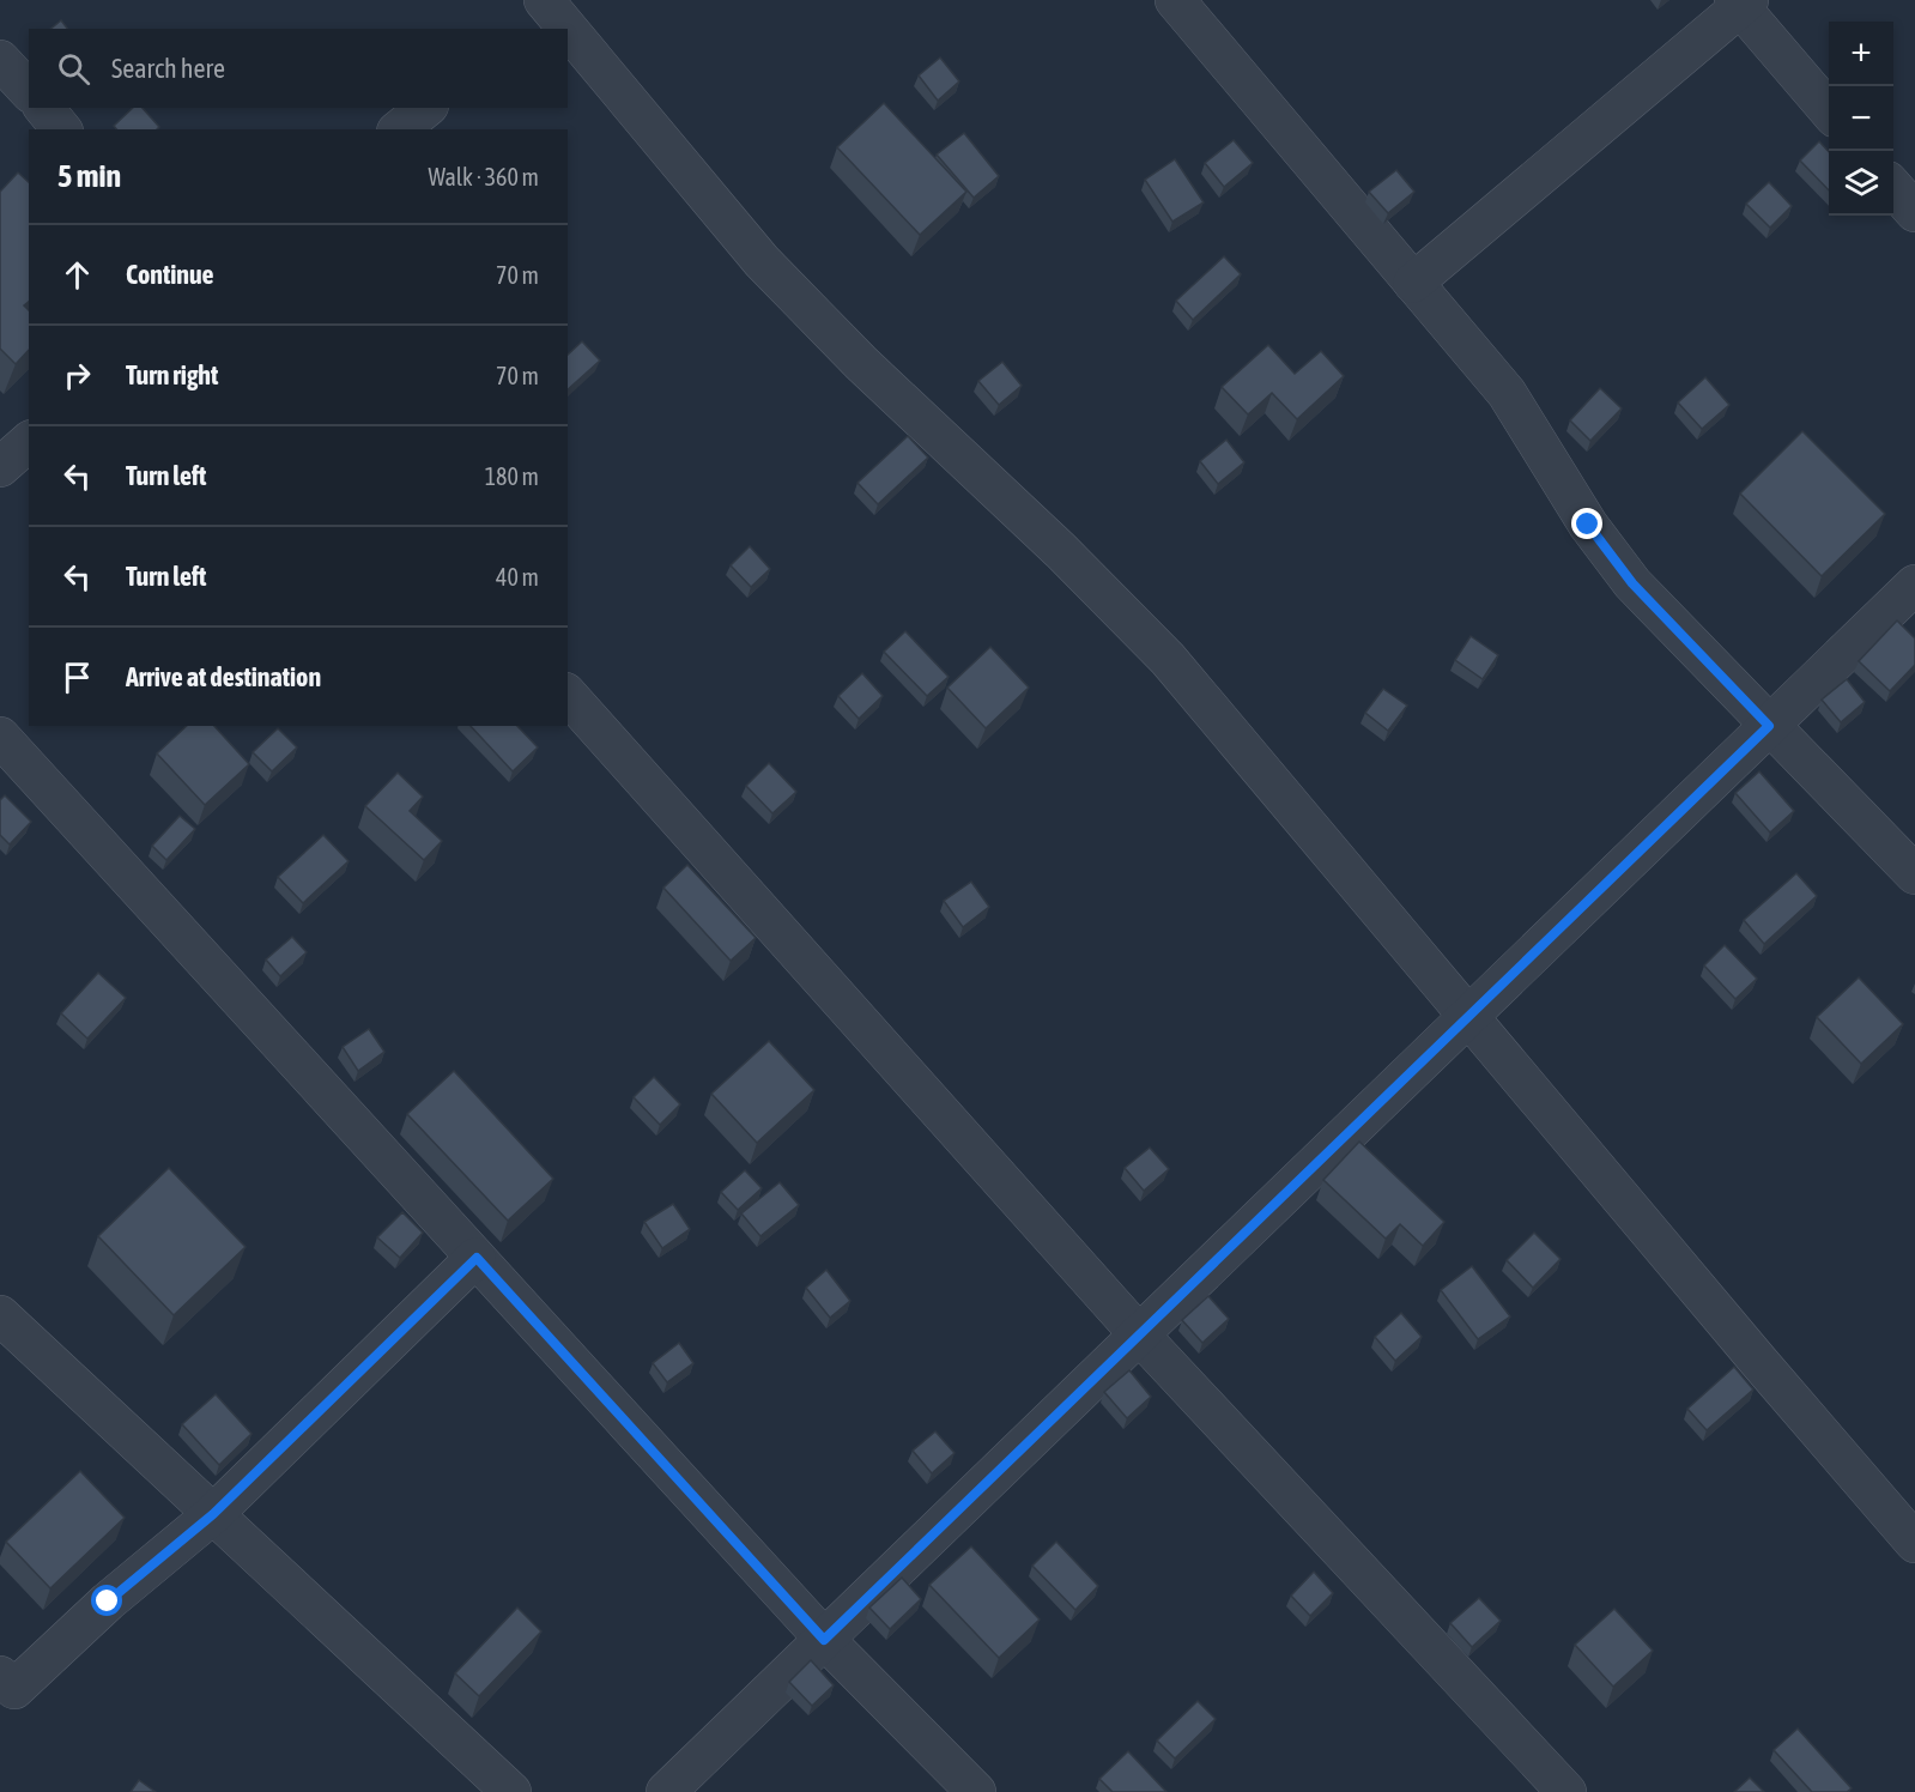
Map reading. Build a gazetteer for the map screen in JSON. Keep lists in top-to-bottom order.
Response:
{
  "page": {
    "map_buttons": ["+", "−"],
    "search": "Search here",
    "heading": ["5 min", "Walk · 360 m"],
    "list": [
      ["Continue", "70 m"],
      ["Turn right", "70 m"],
      ["Turn left", "180 m"],
      ["Turn left", "40 m"],
      "Arrive at destination"
    ]
  }
}
